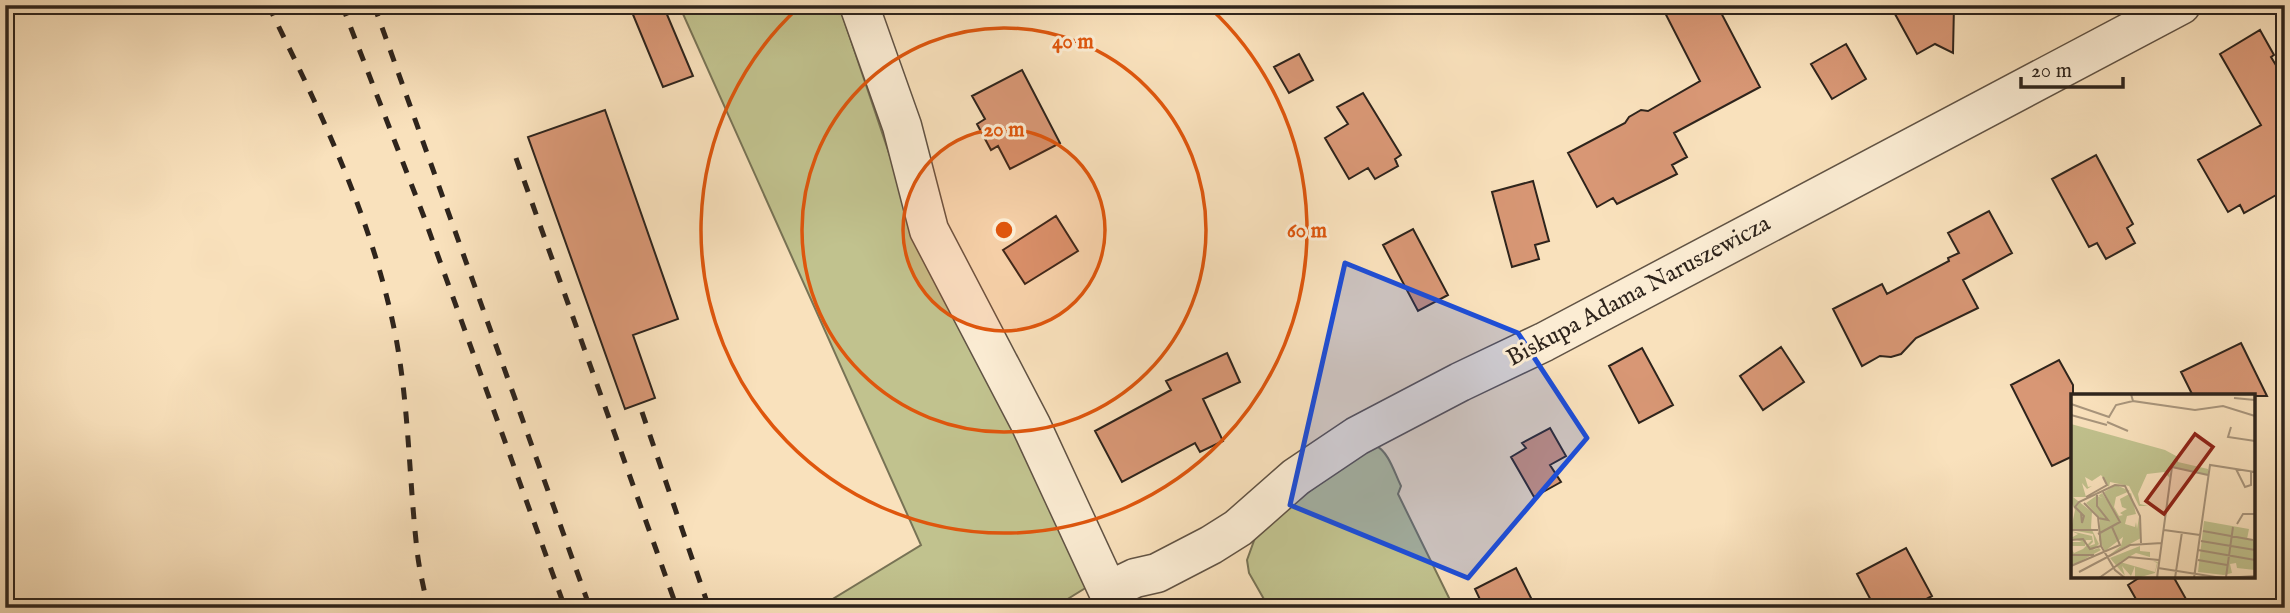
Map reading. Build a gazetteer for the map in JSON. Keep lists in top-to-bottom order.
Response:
{
  "streets": {
    "street": ["Biskupa Adama Naruszewicza"]
  },
  "scale_bar": "20 m",
  "rings": ["40 m", "20 m", "60 m"]
}
